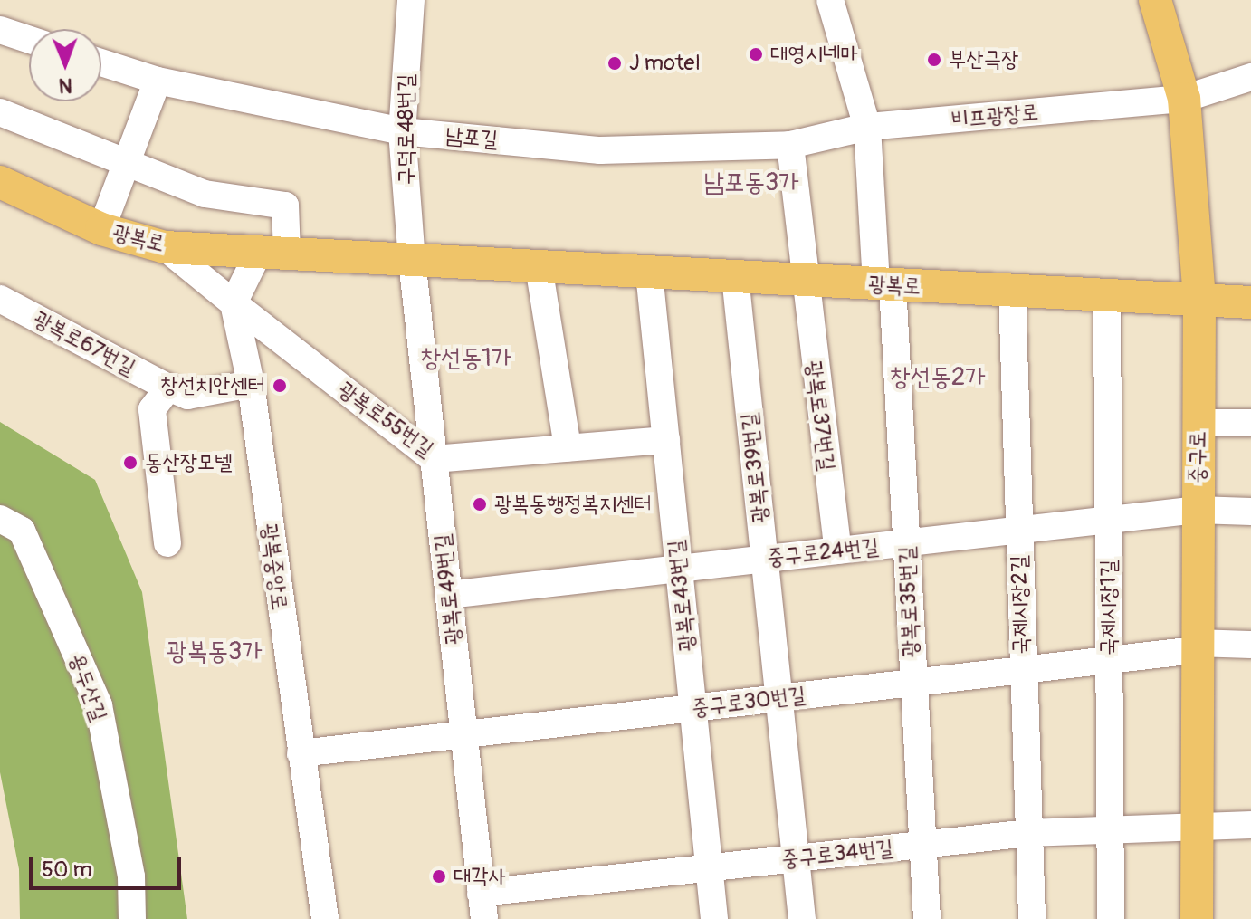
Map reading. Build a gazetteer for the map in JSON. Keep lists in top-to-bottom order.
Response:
{
  "streets": {
    "main road": ["광복로", "중구로"],
    "street": [
      "비프광장로",
      "구덕로48번길",
      "남포길",
      "광복로67번길",
      "광복로37번길",
      "광복로55번길",
      "광복로39번길",
      "중구로24번길",
      "광복중앙로",
      "광복로49번길",
      "광복로43번길",
      "광복로35번길",
      "국제시장2길",
      "국제시장1길",
      "용두산길",
      "중구로30번길",
      "중구로34번길"
    ]
  },
  "crossings": [
    ["비프광장로", "남포길"],
    ["비프광장로", "중구로"],
    ["구덕로48번길", "남포길"],
    ["구덕로48번길", "광복로"],
    ["구덕로48번길", "광복로49번길"],
    ["광복로", "광복로37번길"],
    ["광복로", "중구로"],
    ["광복로", "광복로39번길"],
    ["광복로", "광복로49번길"],
    ["광복로", "광복로43번길"],
    ["광복로", "광복로35번길"],
    ["광복로", "국제시장2길"],
    ["광복로", "국제시장1길"],
    ["광복로67번길", "광복중앙로"],
    ["광복로37번길", "중구로24번길"],
    ["광복로55번길", "광복중앙로"],
    ["광복로55번길", "광복로49번길"],
    ["광복로55번길", "광복로43번길"],
    ["중구로", "중구로24번길"],
    ["중구로", "중구로30번길"],
    ["중구로", "중구로34번길"],
    ["광복로39번길", "중구로24번길"],
    ["광복로39번길", "중구로30번길"],
    ["광복로39번길", "중구로34번길"],
    ["중구로24번길", "광복로49번길"],
    ["중구로24번길", "광복로43번길"],
    ["중구로24번길", "광복로35번길"],
    ["중구로24번길", "국제시장2길"],
    ["중구로24번길", "국제시장1길"],
    ["광복중앙로", "중구로30번길"],
    ["광복로49번길", "중구로30번길"],
    ["광복로49번길", "중구로34번길"],
    ["광복로43번길", "중구로30번길"],
    ["광복로43번길", "중구로34번길"],
    ["광복로35번길", "중구로30번길"],
    ["광복로35번길", "중구로34번길"],
    ["국제시장2길", "중구로30번길"],
    ["국제시장2길", "중구로34번길"],
    ["국제시장1길", "중구로30번길"],
    ["국제시장1길", "중구로34번길"]
  ],
  "districts": [
    "남포동3가",
    "창선동1가",
    "창선동2가",
    "광복동3가"
  ],
  "places": [
    "대영시네마",
    "부산극장",
    "J moteI",
    "창선치안센터",
    "동산장모텔",
    "광복동행정복지센터",
    "대각사"
  ],
  "scale_bar": "50 m",
  "north": "bottom"
}
